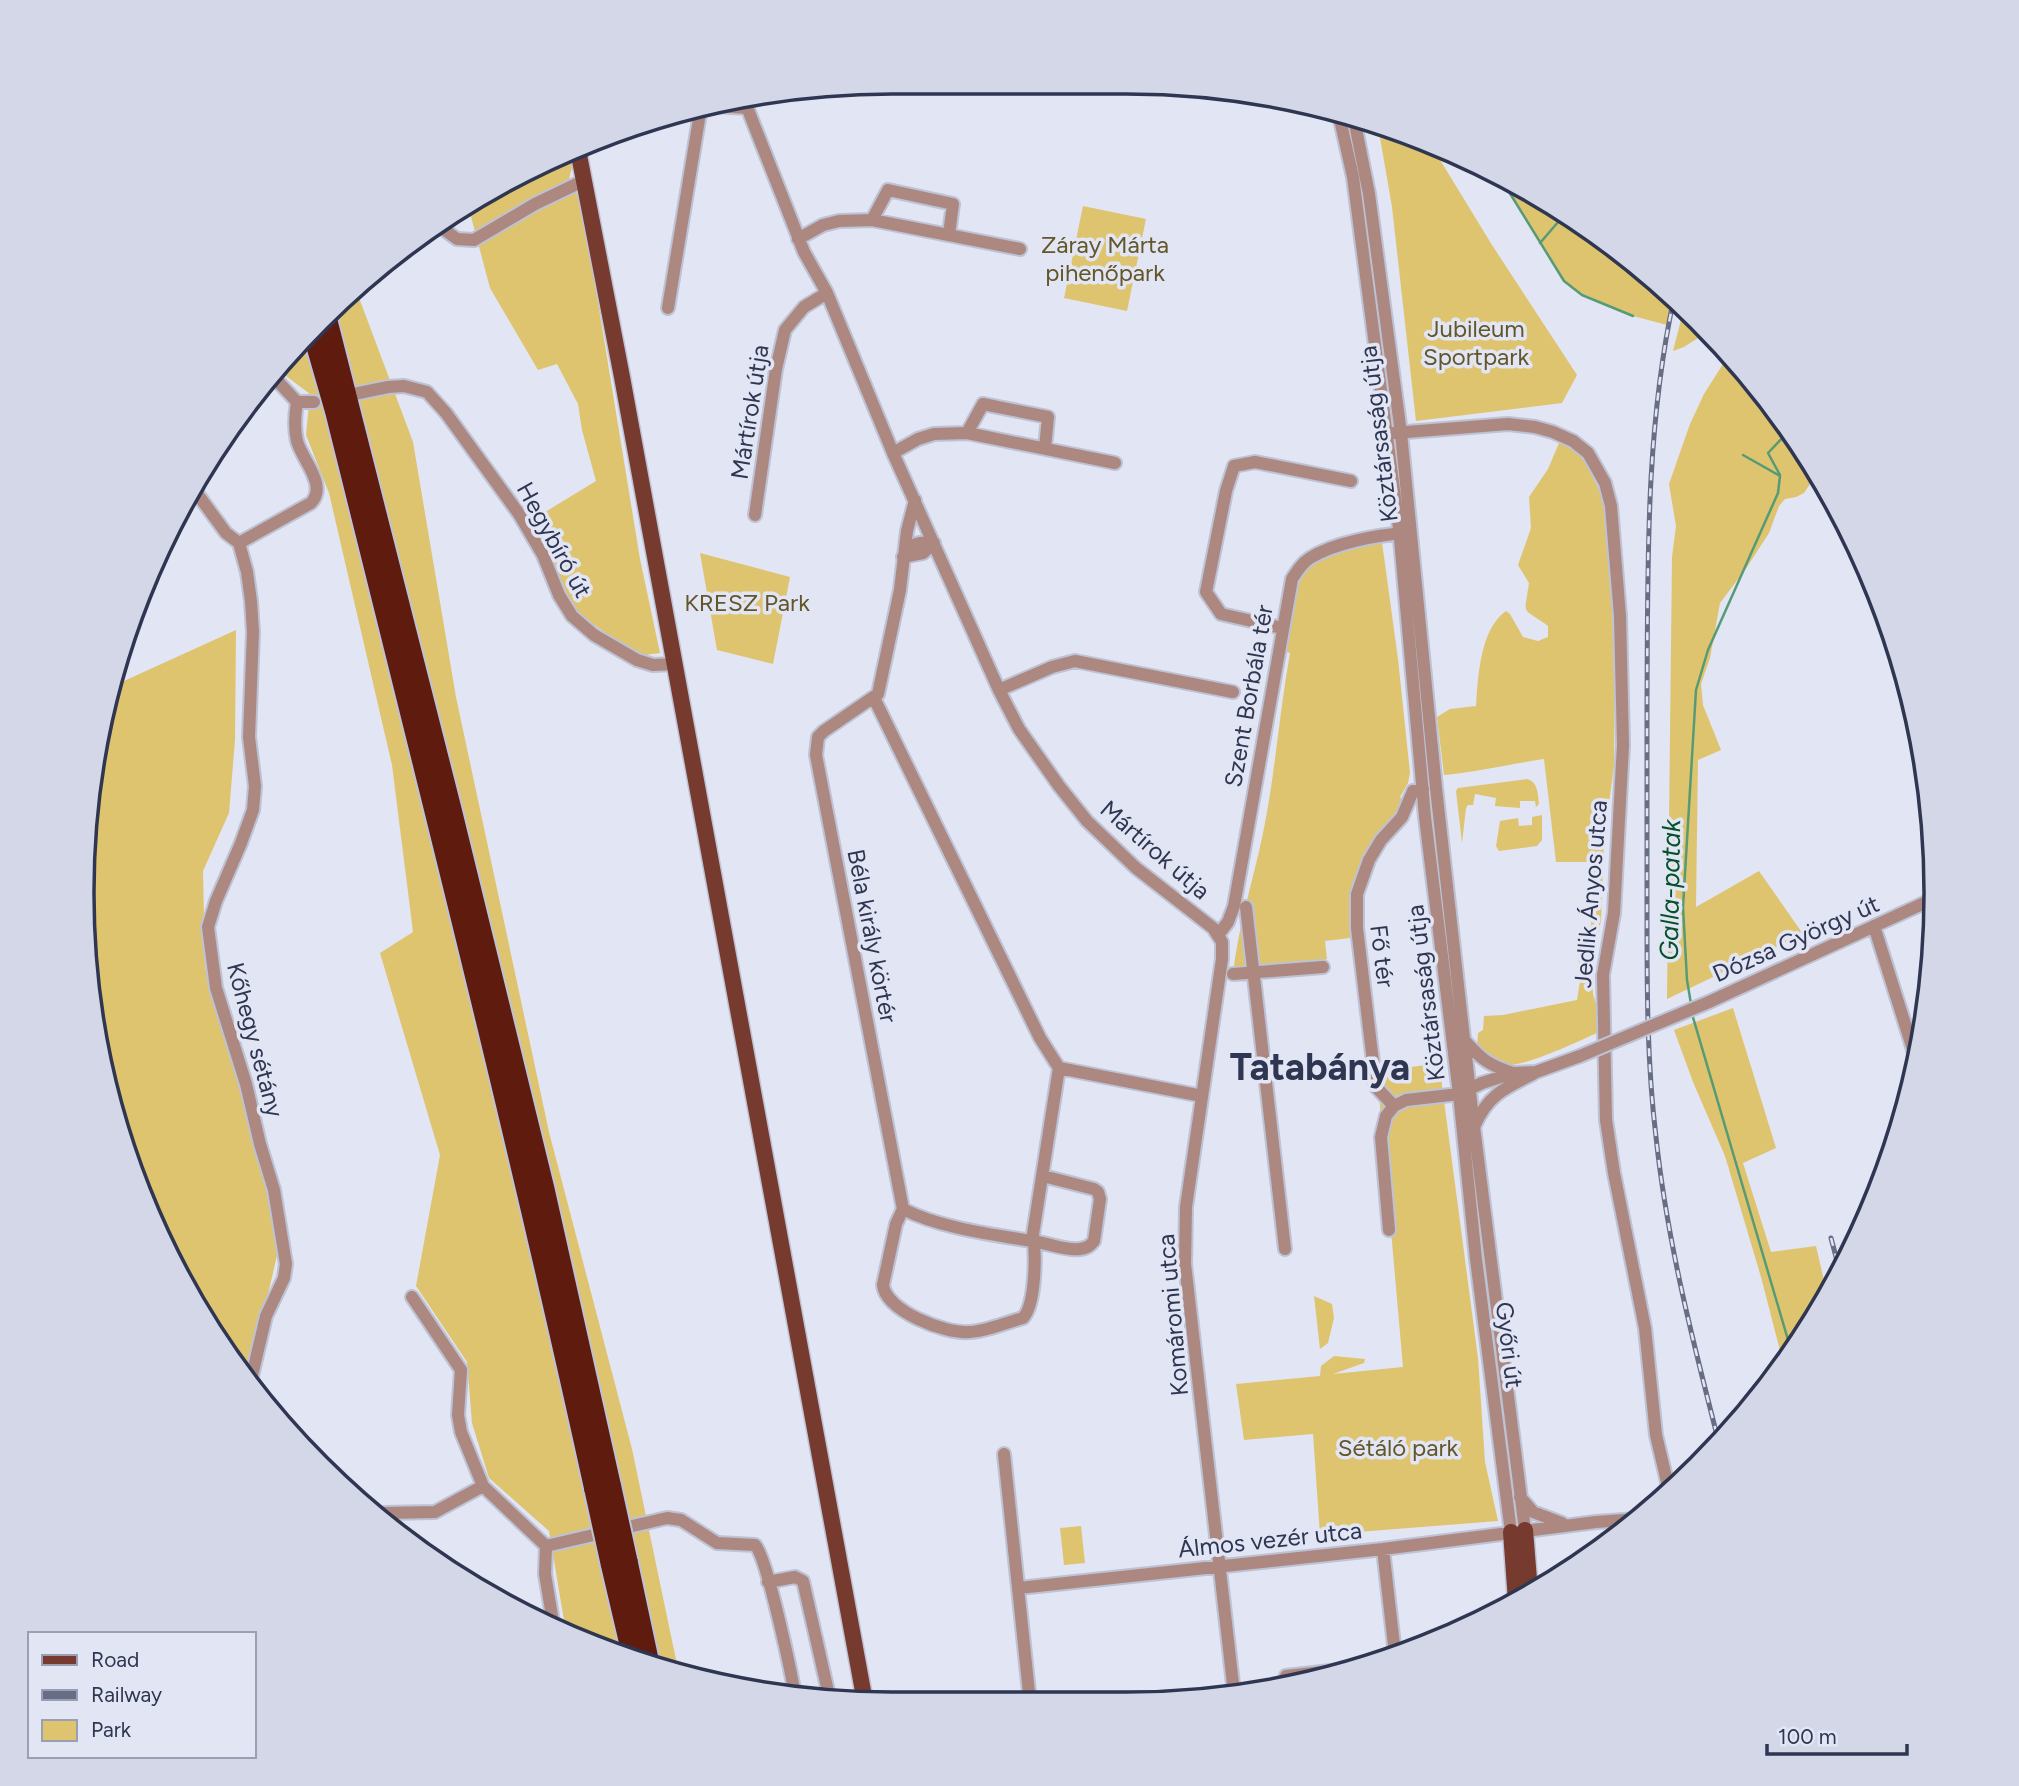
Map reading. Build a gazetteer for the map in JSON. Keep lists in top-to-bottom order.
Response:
{
  "streets": {
    "main road": ["Győri út"],
    "street": [
      "Mártírok útja",
      "Köztársaság útja",
      "Hegybíró út",
      "Szent Borbála tér",
      "Jedlik Ányos utca",
      "Béla király körtér",
      "Dózsa György út",
      "Fő tér",
      "Kőhegy sétány",
      "Komáromi utca",
      "Álmos vezér utca"
    ]
  },
  "crossings": [
    ["Mártírok útja", "Szent Borbála tér"],
    ["Mártírok útja", "Komáromi utca"],
    ["Köztársaság útja", "Szent Borbála tér"],
    ["Köztársaság útja", "Jedlik Ányos utca"],
    ["Köztársaság útja", "Dózsa György út"],
    ["Köztársaság útja", "Fő tér"],
    ["Köztársaság útja", "Győri út"],
    ["Szent Borbála tér", "Komáromi utca"],
    ["Dózsa György út", "Győri út"],
    ["Komáromi utca", "Álmos vezér utca"],
    ["Győri út", "Álmos vezér utca"]
  ],
  "districts": ["Tatabánya"],
  "water": ["Galla-patak"],
  "parks": [
    "Záray Márta pihenőpark",
    "Jubileum Sportpark",
    "KRESZ Park",
    "Sétáló park"
  ],
  "legend": ["Road", "Railway", "Park"],
  "scale_bar": "100 m"
}
